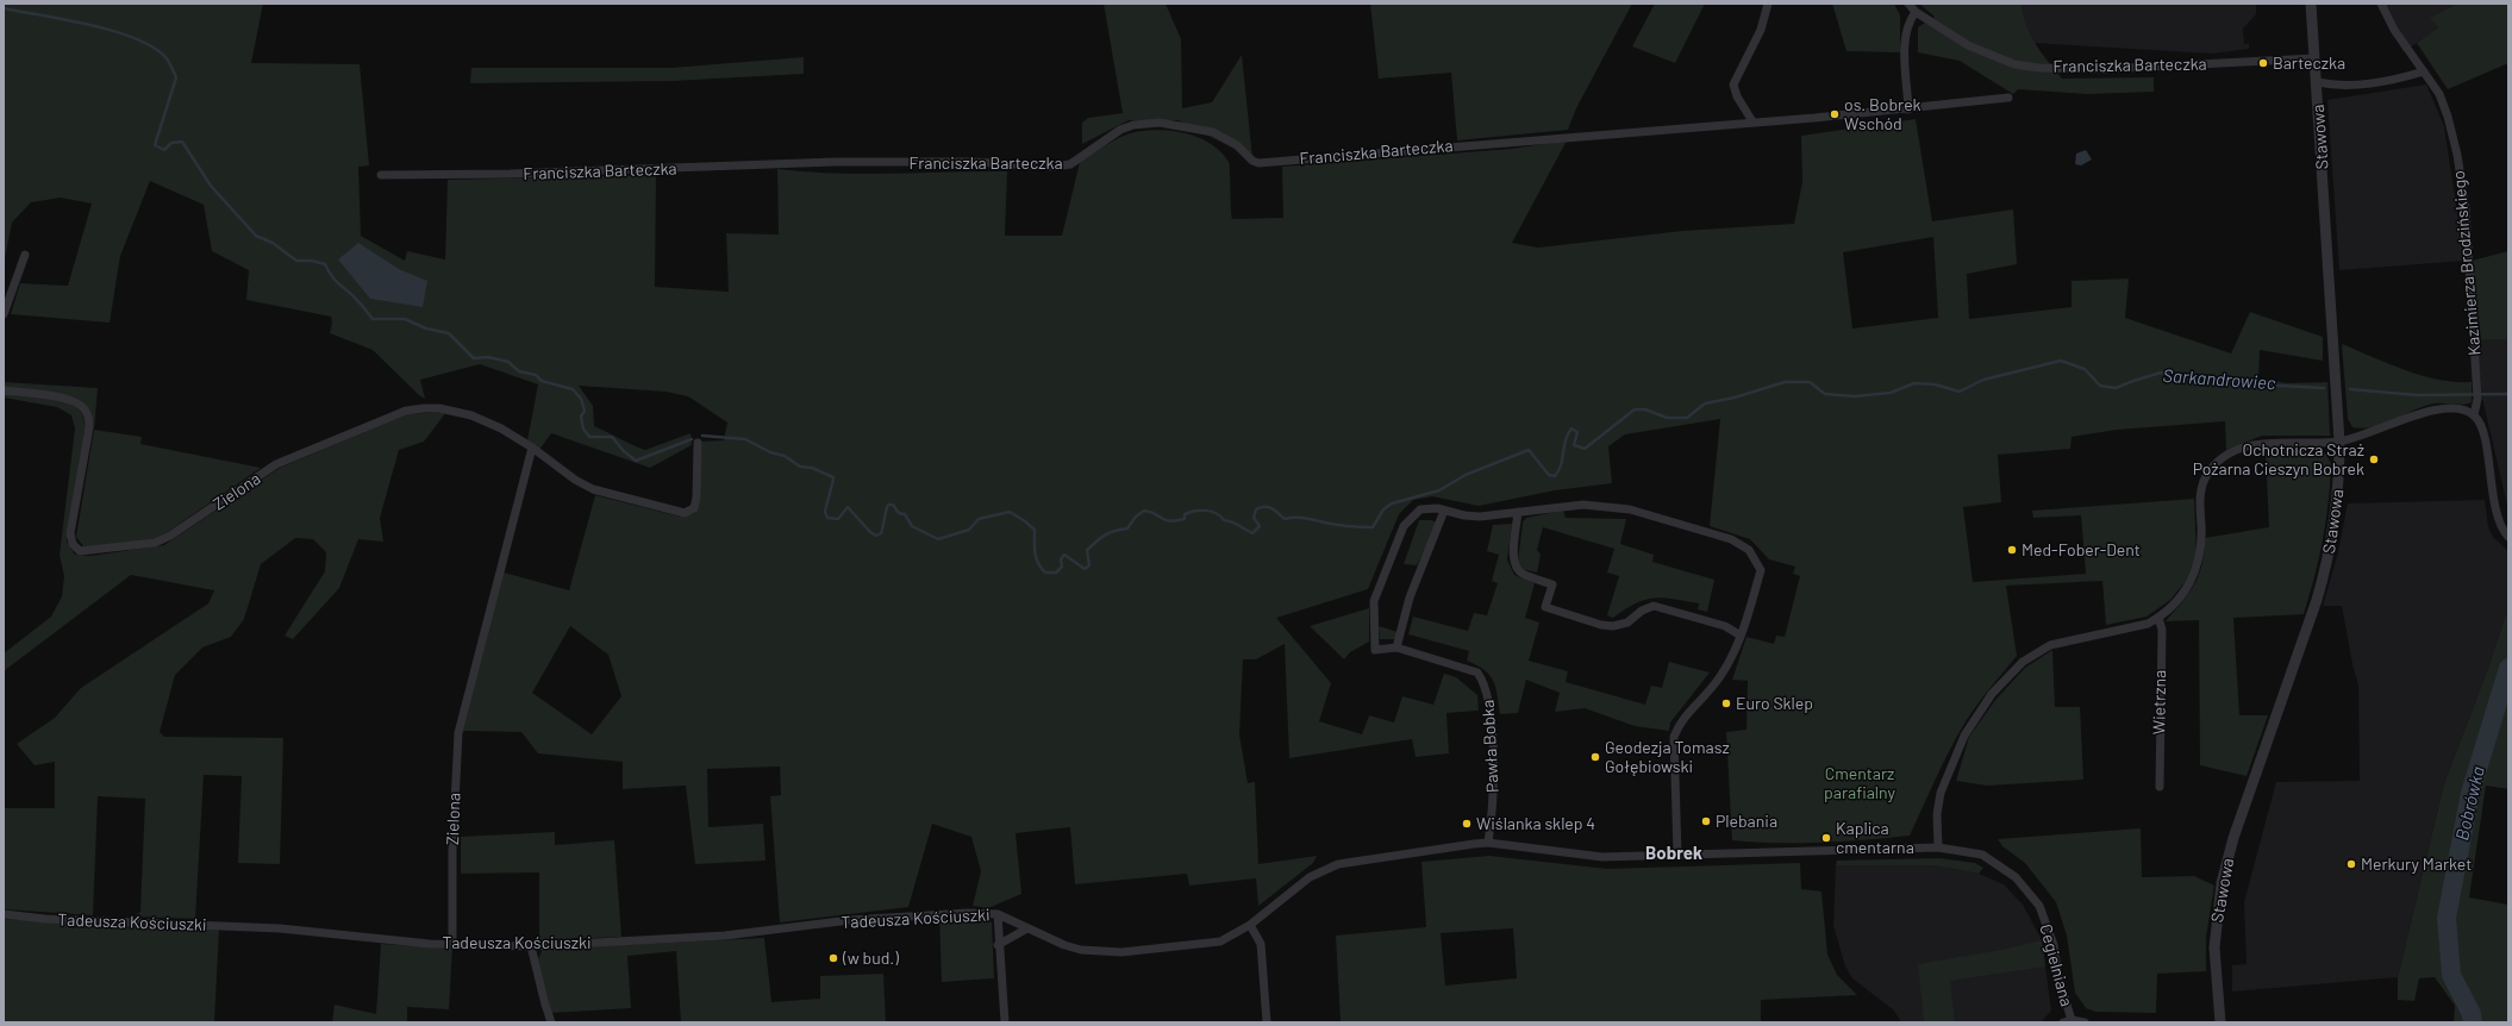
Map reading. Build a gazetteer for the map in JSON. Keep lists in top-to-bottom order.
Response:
{
  "streets": {
    "street": [
      "Franciszka Barteczka",
      "Stawowa",
      "Kazimierza Brodzińskiego",
      "Zielona",
      "Wietrzna",
      "Pawła Bobka",
      "Tadeusza Kościuszki",
      "Cegielniana"
    ]
  },
  "crossings": [
    ["Franciszka Barteczka", "Stawowa"],
    ["Zielona", "Tadeusza Kościuszki"],
    ["Pawła Bobka", "Tadeusza Kościuszki"],
    ["Tadeusza Kościuszki", "Cegielniana"]
  ],
  "districts": ["Bobrek"],
  "water": ["Sarkandrowiec", "Bobrówka"],
  "parks": ["Cmentarz parafialny"],
  "places": [
    "Barteczka",
    "os. Bobrek Wschód",
    "Ochotnicza Straż Pożarna Cieszyn Bobrek",
    "Med-Fober-Dent",
    "Euro Sklep",
    "Geodezja Tomasz Gołębiowski",
    "Plebania",
    "Wiślanka sklep 4",
    "Kaplica cmentarna",
    "Merkury Market",
    "(w bud.)"
  ]
}
